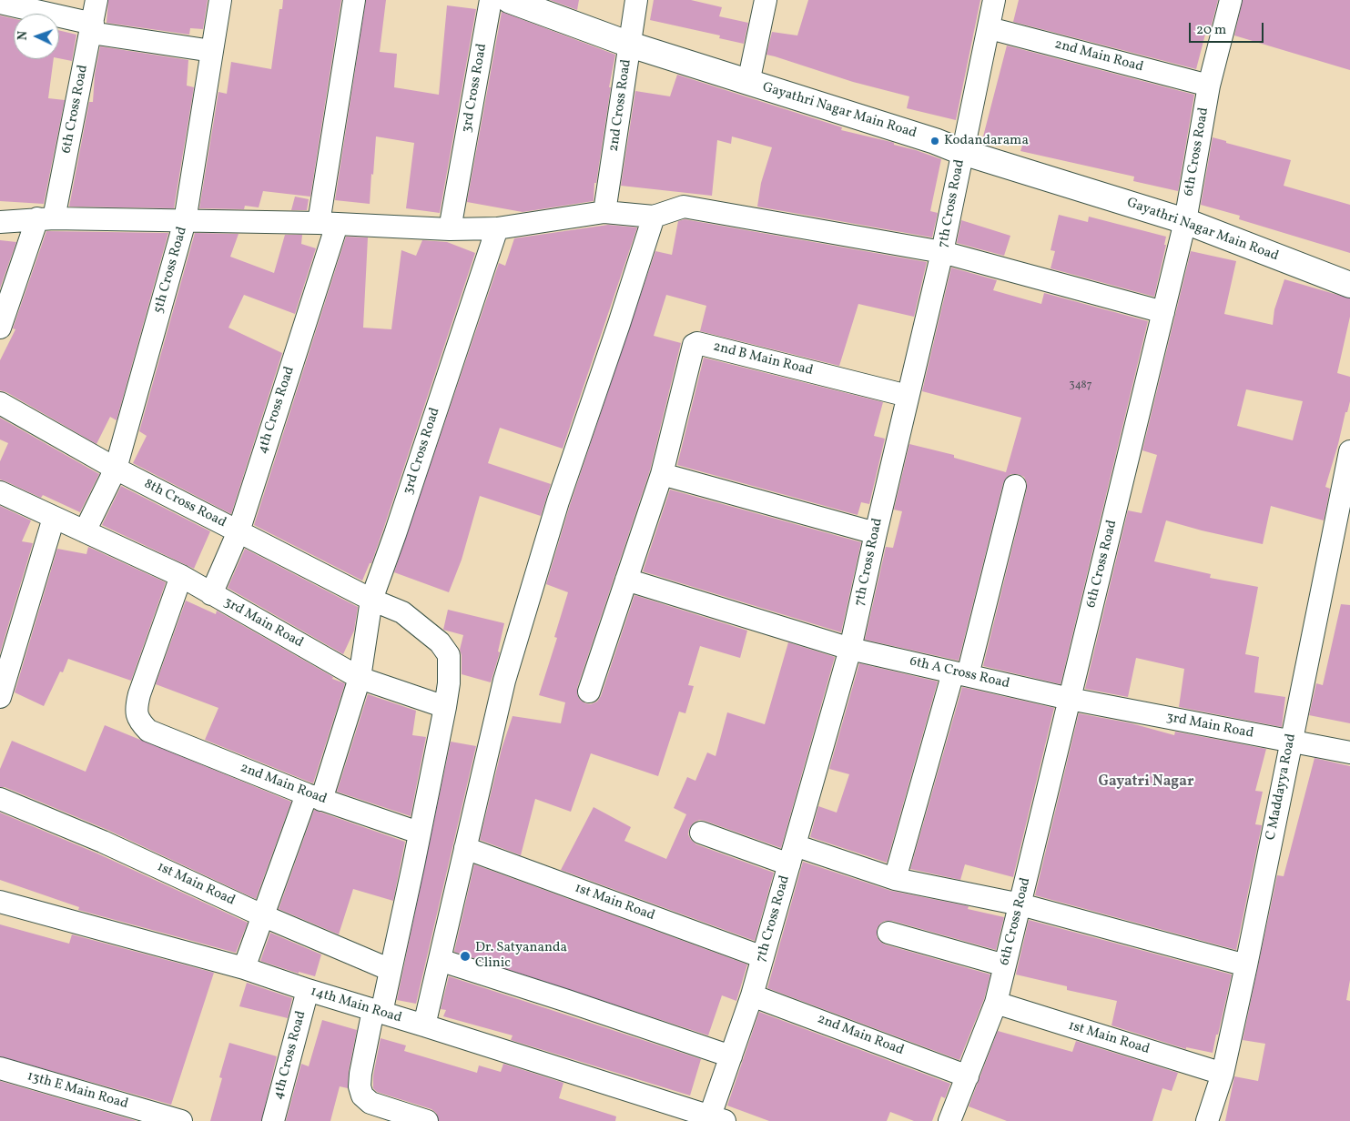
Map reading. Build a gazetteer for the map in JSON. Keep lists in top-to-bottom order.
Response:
{
  "streets": {
    "street": [
      "2nd Main Road",
      "3rd Cross Road",
      "2nd Cross Road",
      "6th Cross Road",
      "Gayathri Nagar Main Road",
      "7th Cross Road",
      "5th Cross Road",
      "2nd B Main Road",
      "4th Cross Road",
      "8th Cross Road",
      "3rd Main Road",
      "6th A Cross Road",
      "C Maddayya Road",
      "1st Main Road",
      "14th Main Road",
      "13th E Main Road"
    ]
  },
  "crossings": [
    ["2nd Main Road", "3rd Cross Road"],
    ["2nd Main Road", "6th Cross Road"],
    ["2nd Main Road", "7th Cross Road"],
    ["2nd Main Road", "3rd Main Road"],
    ["3rd Cross Road", "8th Cross Road"],
    ["3rd Cross Road", "3rd Main Road"],
    ["3rd Cross Road", "1st Main Road"],
    ["3rd Cross Road", "14th Main Road"],
    ["2nd Cross Road", "Gayathri Nagar Main Road"],
    ["6th Cross Road", "Gayathri Nagar Main Road"],
    ["6th Cross Road", "3rd Main Road"],
    ["6th Cross Road", "6th A Cross Road"],
    ["6th Cross Road", "1st Main Road"],
    ["Gayathri Nagar Main Road", "7th Cross Road"],
    ["7th Cross Road", "2nd B Main Road"],
    ["7th Cross Road", "6th A Cross Road"],
    ["7th Cross Road", "1st Main Road"],
    ["7th Cross Road", "14th Main Road"],
    ["5th Cross Road", "8th Cross Road"],
    ["5th Cross Road", "3rd Main Road"],
    ["4th Cross Road", "8th Cross Road"],
    ["4th Cross Road", "3rd Main Road"],
    ["4th Cross Road", "14th Main Road"],
    ["8th Cross Road", "3rd Main Road"],
    ["3rd Main Road", "6th A Cross Road"],
    ["3rd Main Road", "C Maddayya Road"],
    ["C Maddayya Road", "1st Main Road"]
  ],
  "districts": ["Gayatri Nagar"],
  "places": ["Kodandarama", "Dr. Satyananda Clinic"],
  "house_numbers": ["3487"],
  "scale_bar": "20 m",
  "north": "left"
}
